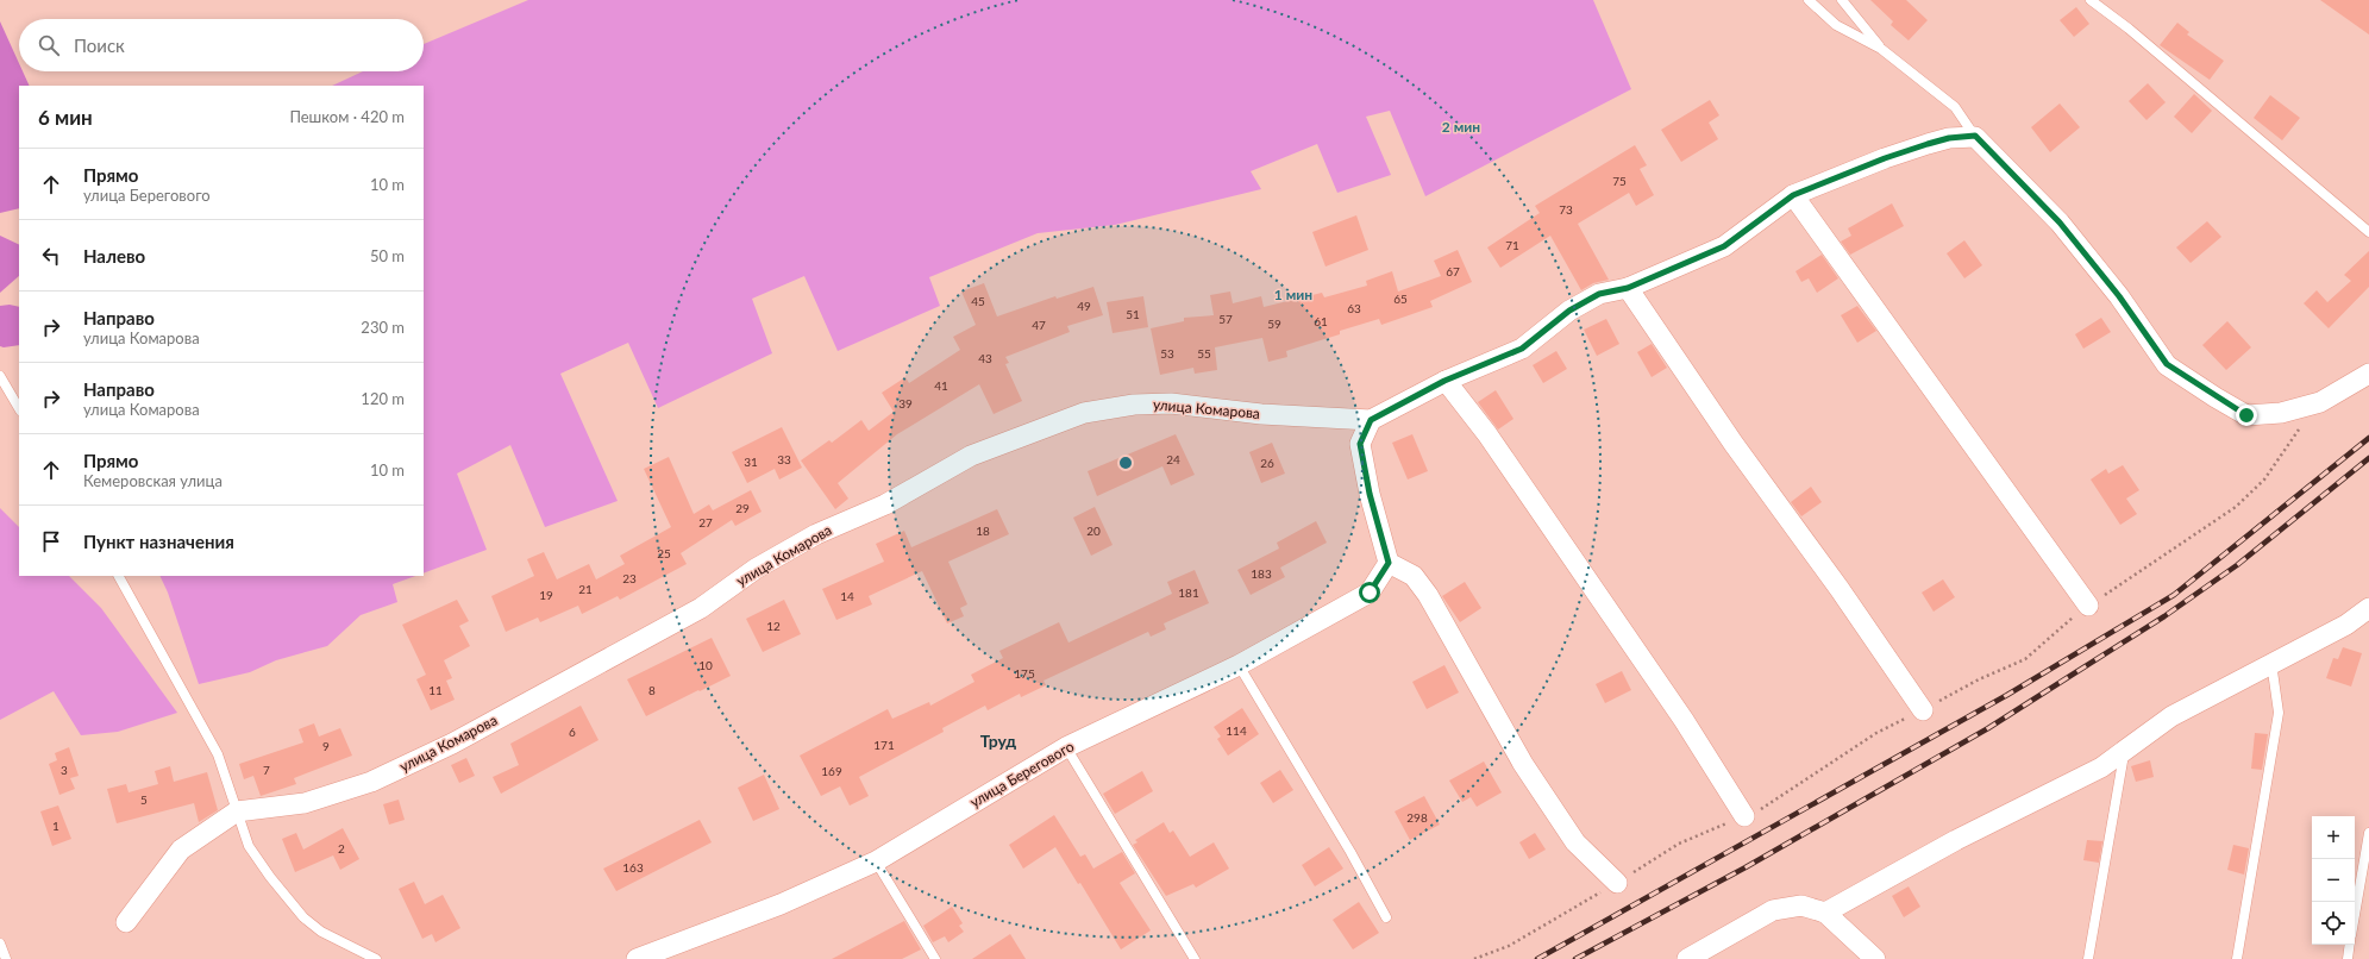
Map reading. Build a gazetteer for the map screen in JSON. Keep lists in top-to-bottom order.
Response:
{
  "streets": {
    "street": ["улица Комарова", "улица Берегового"]
  },
  "districts": ["Труд"],
  "house_numbers": [
    "75",
    "73",
    "71",
    "67",
    "65",
    "45",
    "49",
    "63",
    "51",
    "57",
    "61",
    "59",
    "47",
    "53",
    "55",
    "43",
    "41",
    "39",
    "33",
    "24",
    "31",
    "26",
    "29",
    "27",
    "18",
    "20",
    "25",
    "183",
    "23",
    "21",
    "181",
    "19",
    "14",
    "12",
    "10",
    "175",
    "11",
    "8",
    "114",
    "6",
    "171",
    "9",
    "3",
    "7",
    "169",
    "5",
    "298",
    "1",
    "2",
    "163"
  ],
  "page": {
    "search": "Поиск",
    "heading": ["6 мин", "Пешком · 420 m"],
    "list": [
      ["Прямо", "улица Берегового", "10 m"],
      ["Налево", "50 m"],
      ["Направо", "улица Комарова", "230 m"],
      ["Направо", "улица Комарова", "120 m"],
      ["Прямо", "Кемеровская улица", "10 m"],
      "Пункт назначения"
    ],
    "map_buttons": ["+", "−"]
  },
  "rings": ["2 мин", "1 мин"]
}
